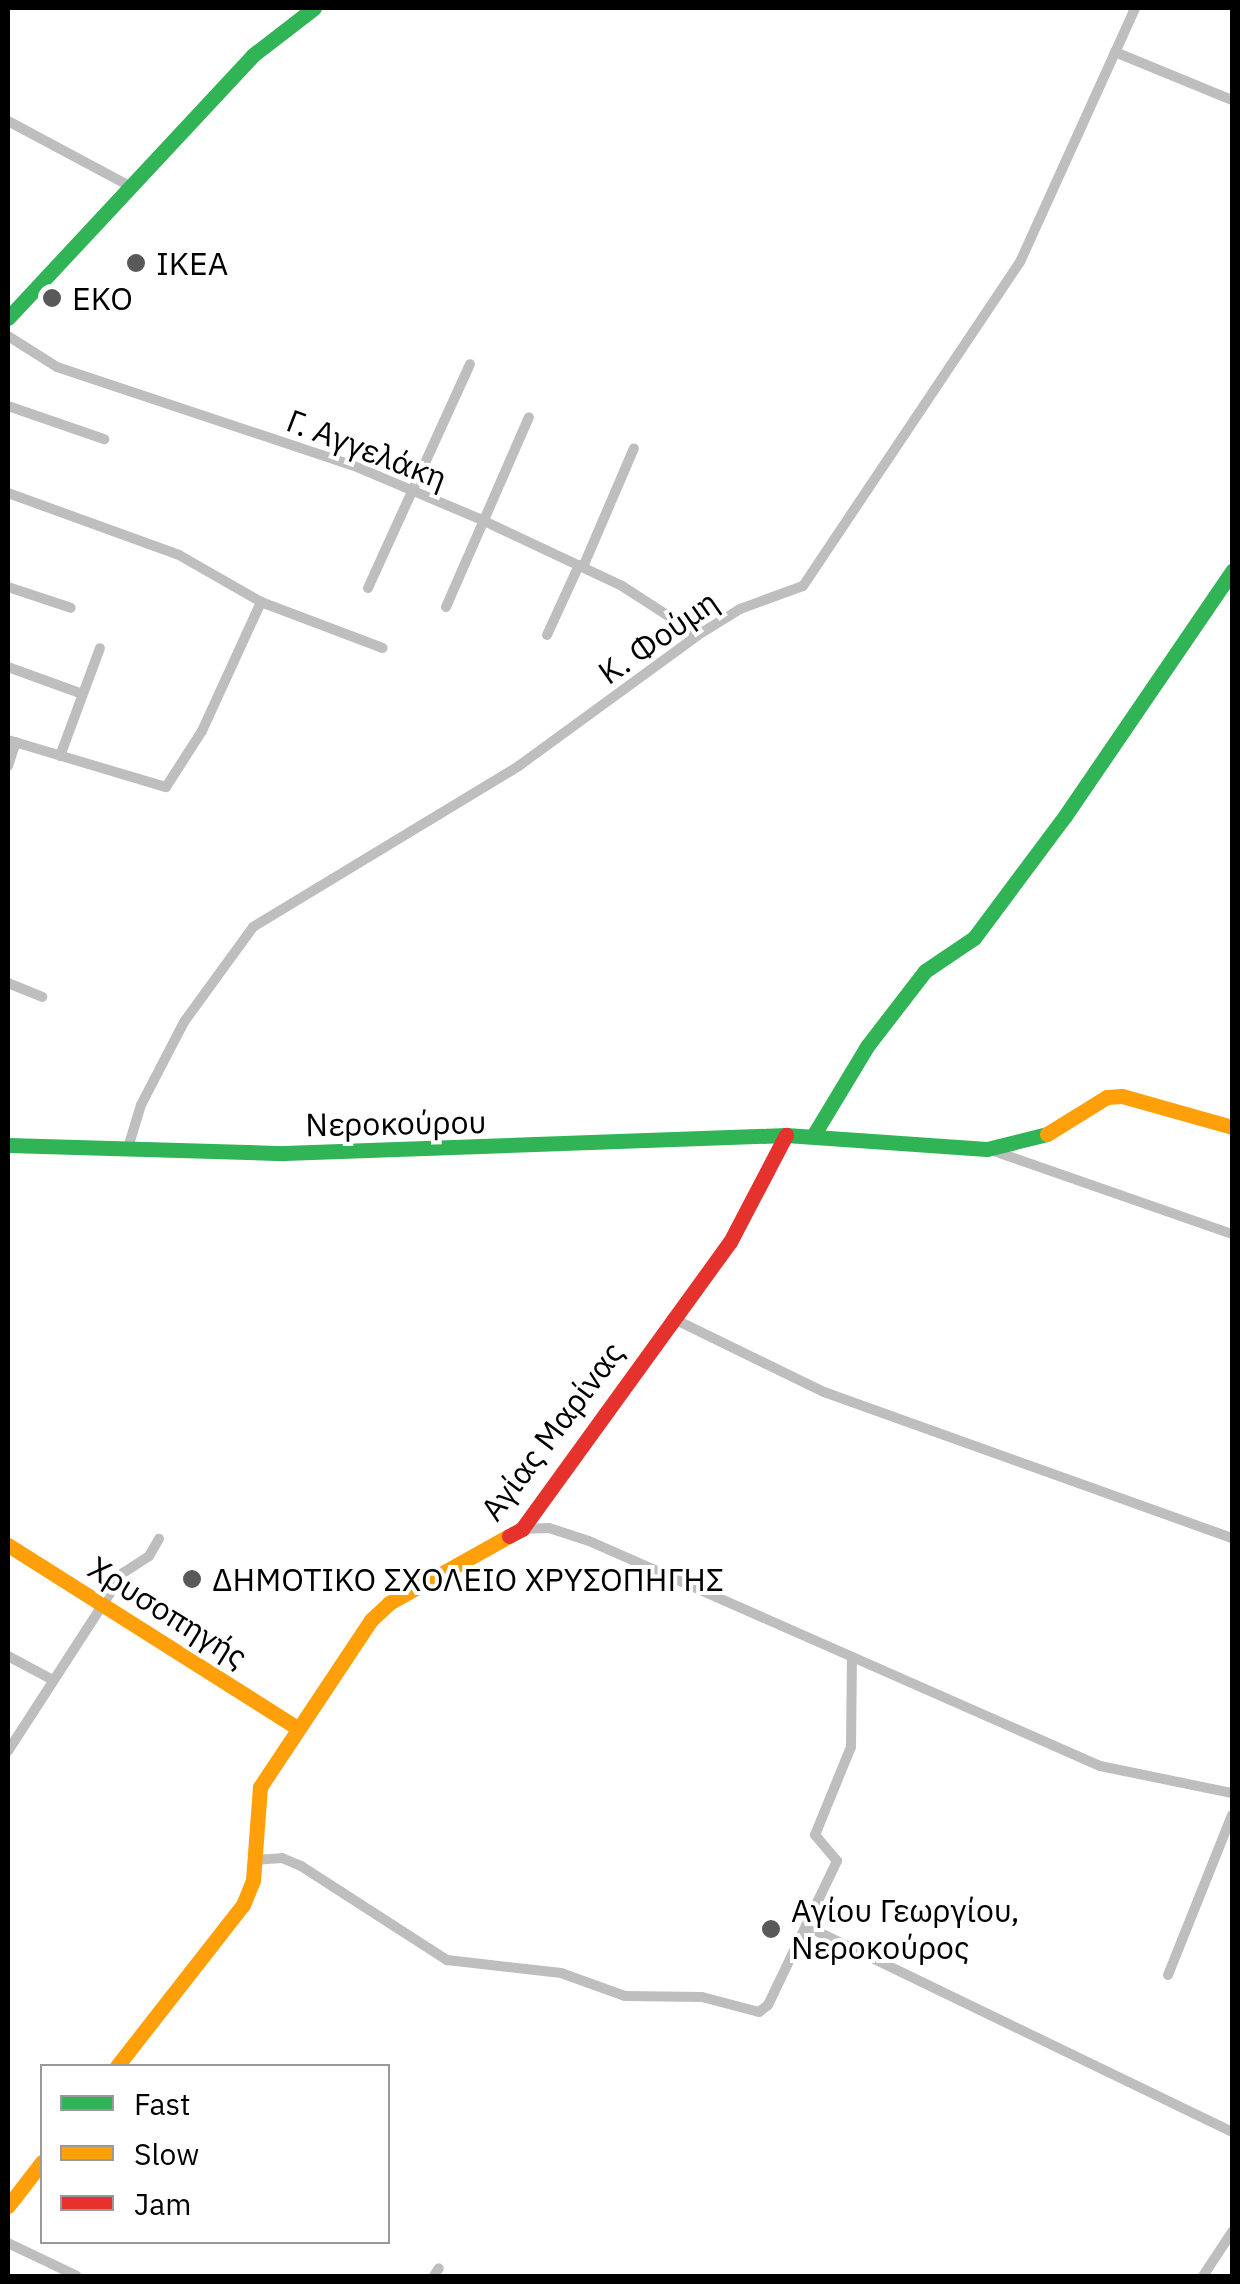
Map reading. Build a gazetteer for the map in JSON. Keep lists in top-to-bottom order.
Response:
{
  "streets": {
    "main road": ["Νεροκούρου", "Αγίας Μαρίνας", "Χρυσοπηγής"],
    "street": ["Γ. Αγγελάκη", "Κ. Φούμη"]
  },
  "crossings": [
    ["Γ. Αγγελάκη", "Κ. Φούμη"],
    ["Κ. Φούμη", "Νεροκούρου"],
    ["Νεροκούρου", "Αγίας Μαρίνας"],
    ["Αγίας Μαρίνας", "Χρυσοπηγής"]
  ],
  "places": [
    "IKEA",
    "EKO",
    "ΔΗΜΟΤΙΚΟ ΣΧΟΛΕΙΟ ΧΡΥΣΟΠΗΓΗΣ",
    "Αγίου Γεωργίου, Νεροκούρος"
  ],
  "legend": ["Fast", "Slow", "Jam"]
}
